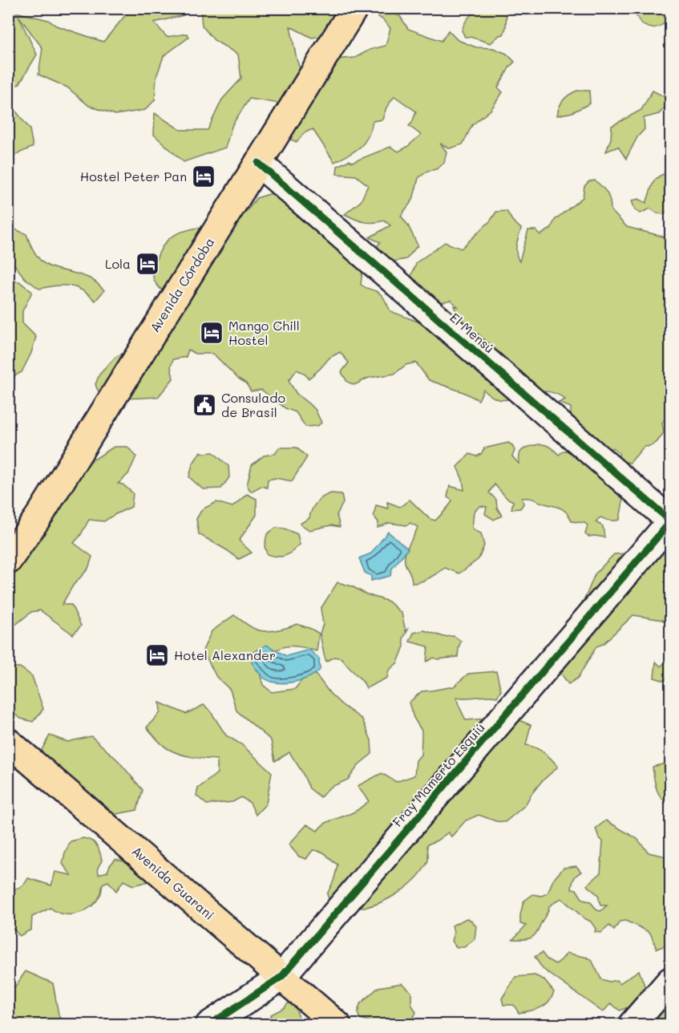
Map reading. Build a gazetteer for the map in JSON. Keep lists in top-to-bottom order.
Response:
{
  "streets": {
    "main road": ["Avenida Córdoba", "Avenida Guaraní"],
    "street": ["El Mensú", "Fray Mamerto Esquiú"]
  },
  "crossings": [
    ["Avenida Córdoba", "El Mensú"],
    ["El Mensú", "Fray Mamerto Esquiú"],
    ["Fray Mamerto Esquiú", "Avenida Guaraní"]
  ],
  "places": {
    "hotel": [
      "Hostel Peter Pan",
      "Lola",
      "Mango Chill Hostel",
      "Hotel Alexander"
    ],
    "public building": ["Consulado de Brasil"]
  }
}
